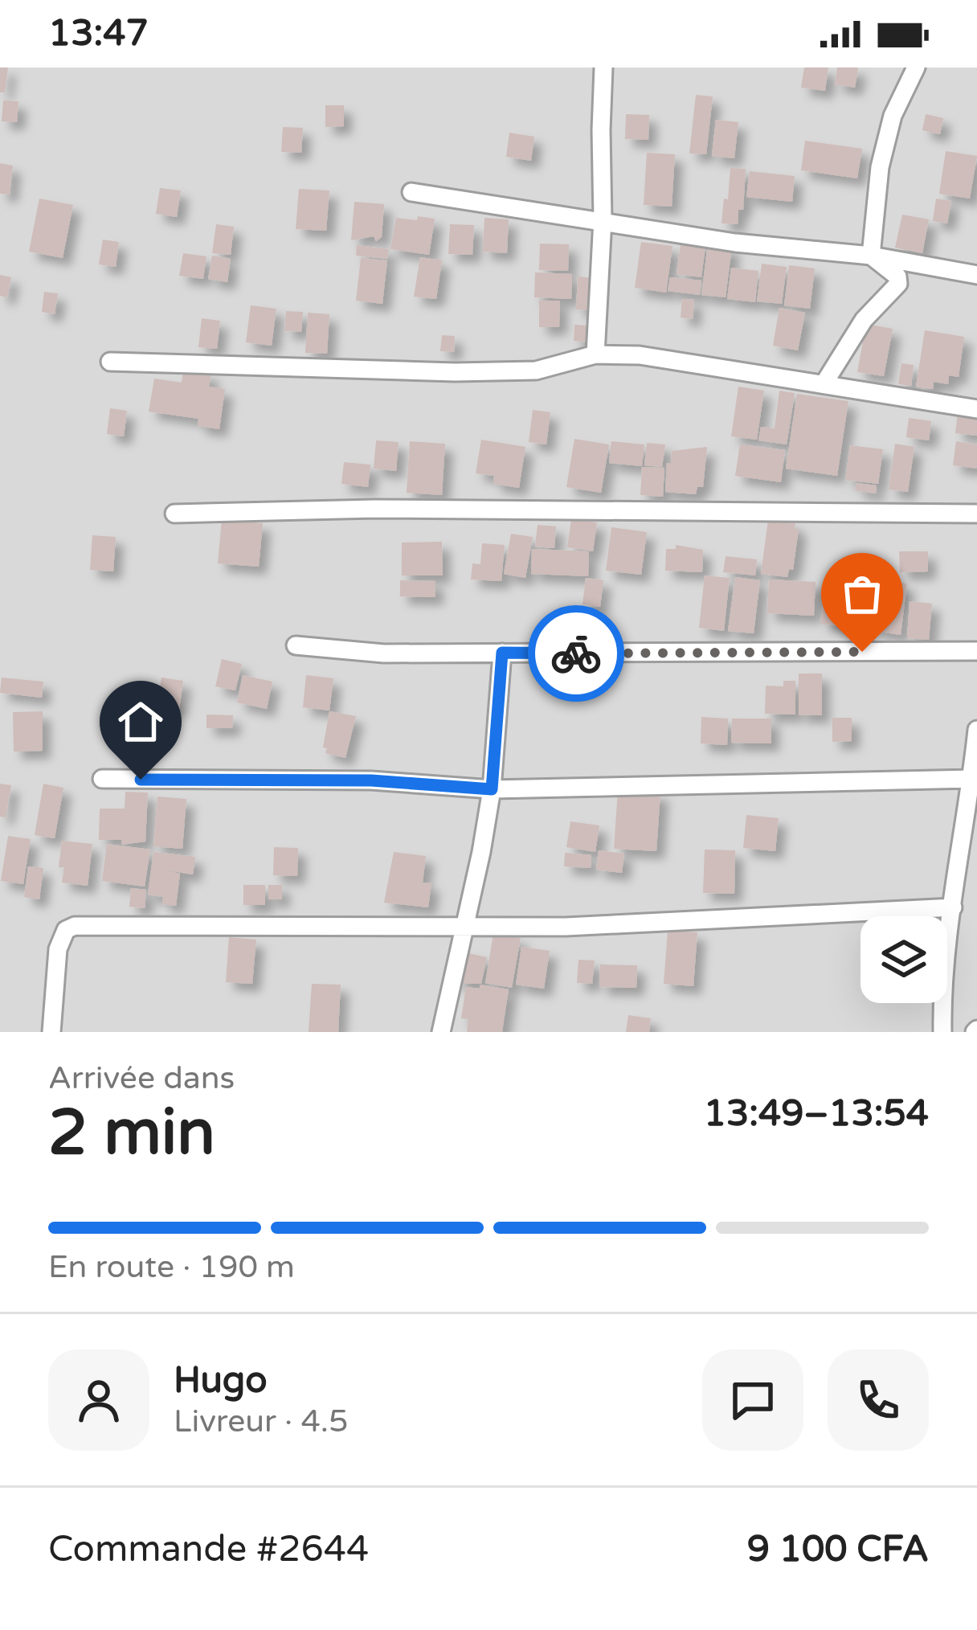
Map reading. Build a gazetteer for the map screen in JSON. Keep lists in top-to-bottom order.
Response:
{
  "page": {
    "status": "13:47",
    "heading": ["2 min", "Arrivée dans", "13:49–13:54"],
    "panel": [
      "Hugo",
      "Livreur · 4.5",
      "Commande #2644",
      "9 100 CFA"
    ],
    "bar": "En route · 190 m"
  }
}
